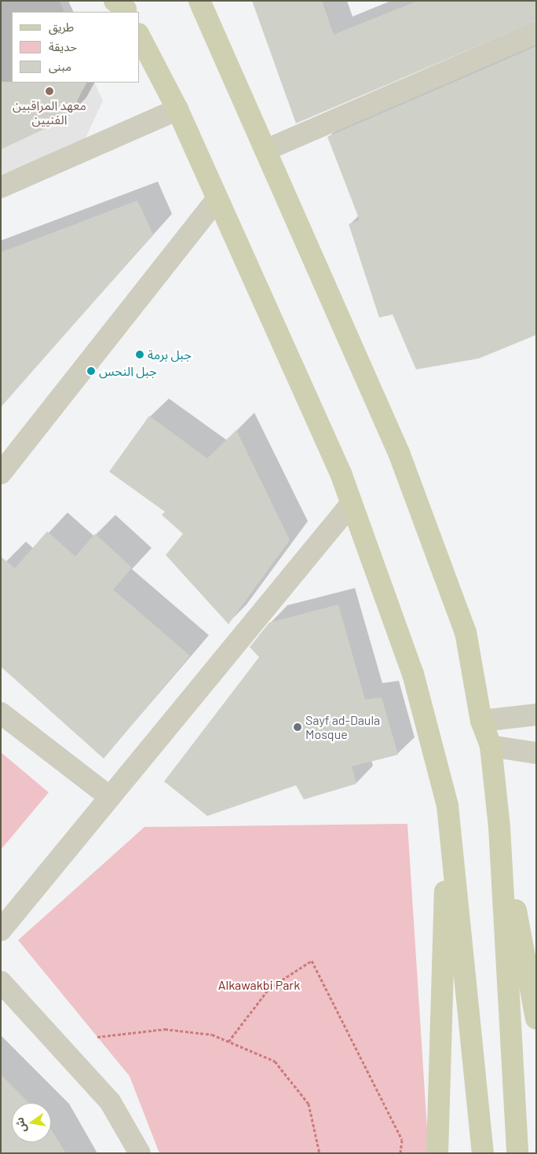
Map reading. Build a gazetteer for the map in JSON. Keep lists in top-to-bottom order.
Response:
{
  "parks": ["Alkawakbi Park"],
  "places": [
    "معهد المراقبين الفنيين",
    "جبل برمة",
    "جبل النحس",
    "Sayf ad-Daula Mosque"
  ],
  "legend": ["طريق", "حديقة", "مبنى"],
  "north": "left"
}
